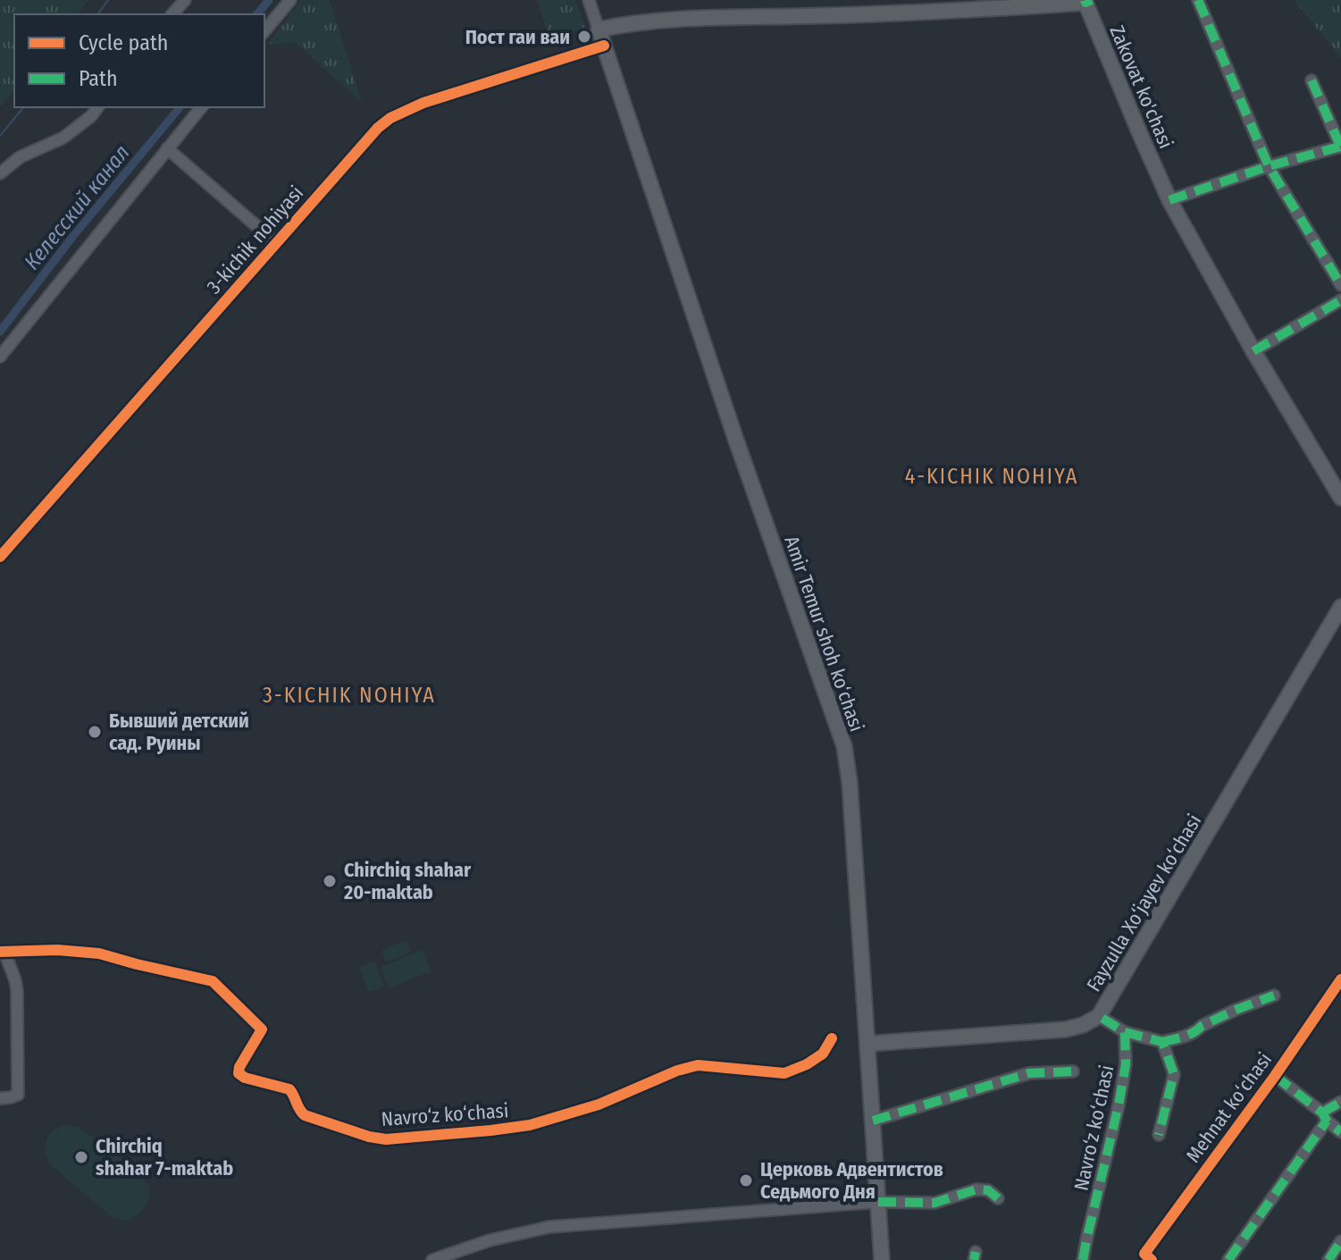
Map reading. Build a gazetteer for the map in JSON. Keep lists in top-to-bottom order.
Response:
{
  "streets": {
    "main road": ["Zakovat ko'chasi", "Amir Temur shoh ko‘chasi", "Fayzulla Xo‘jayev ko‘chasi"],
    "street": ["3-kichik nohiyasi", "Mehnat ko‘chasi", "Navro‘z ko‘chasi"]
  },
  "crossings": [
    ["Zakovat ko'chasi", "Amir Temur shoh ko‘chasi"],
    ["3-kichik nohiyasi", "Amir Temur shoh ko‘chasi"],
    ["Amir Temur shoh ko‘chasi", "Fayzulla Xo‘jayev ko‘chasi"]
  ],
  "districts": ["4-KICHIK NOHIYA", "3-KICHIK NOHIYA"],
  "water": ["Келесский канал"],
  "places": [
    "Пост гаи ваи",
    "Бывший детский сад. Руины",
    "Chirchiq shahar 20-maktab",
    "Chirchiq shahar 7-maktab",
    "Церковь Адвентистов Седьмого Дня"
  ],
  "legend": ["Cycle path", "Path"]
}
